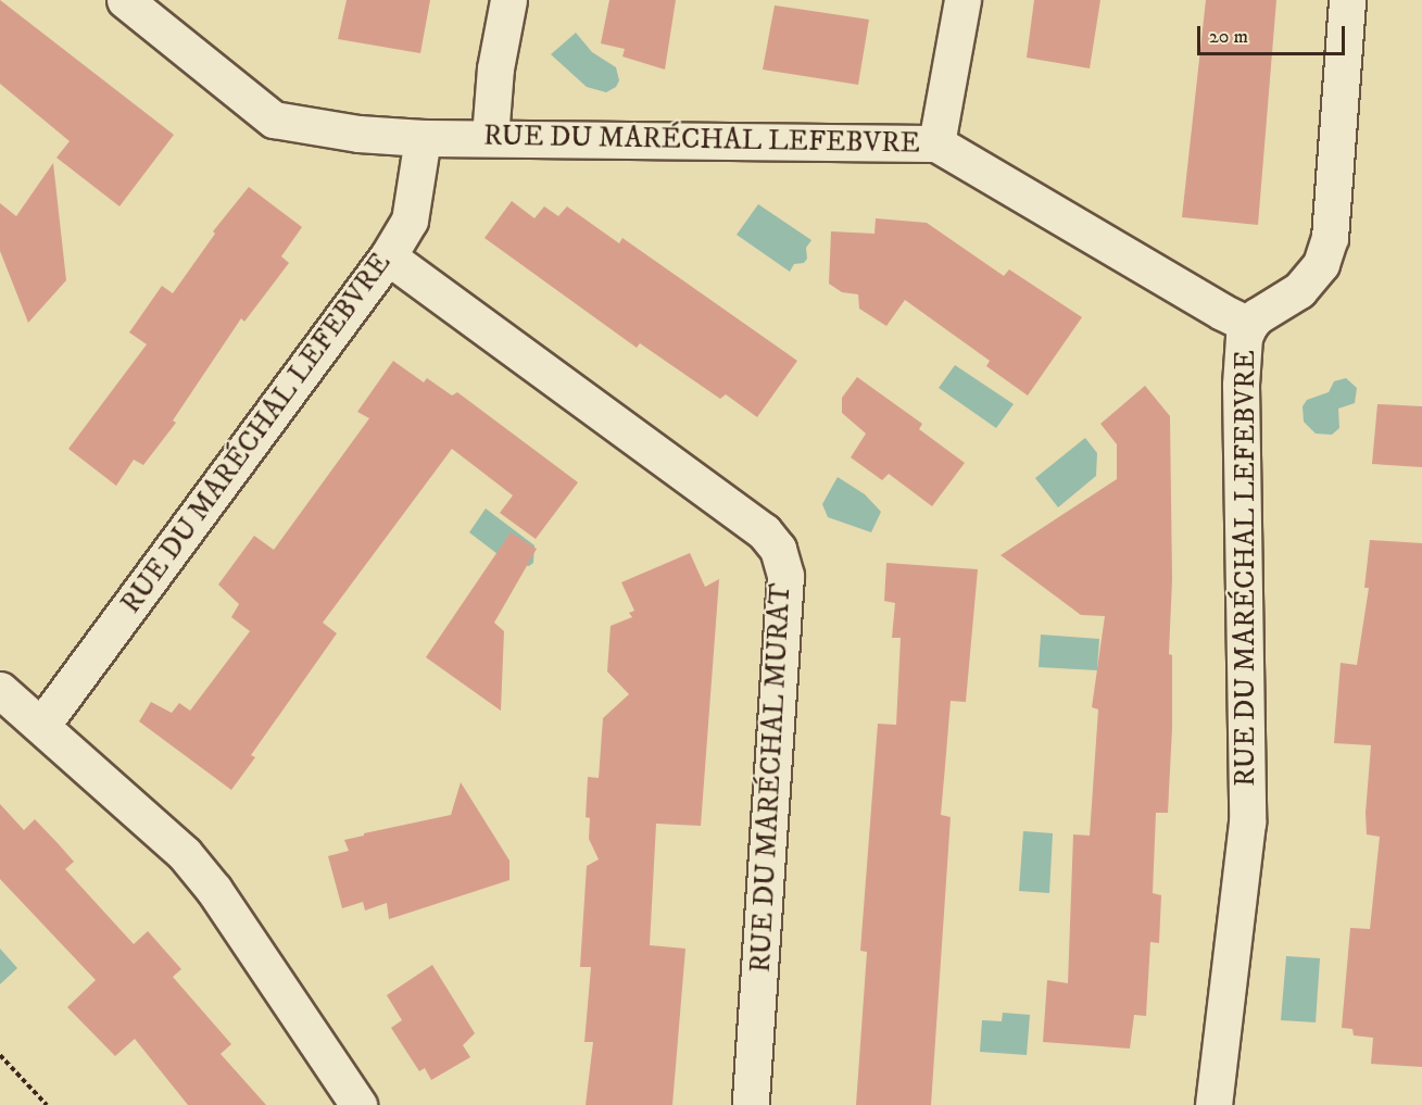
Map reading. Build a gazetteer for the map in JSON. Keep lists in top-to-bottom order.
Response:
{
  "streets": {
    "street": ["RUE DU MARÉCHAL LEFEBVRE", "RUE DU MARÉCHAL MURAT"]
  },
  "crossings": [
    ["RUE DU MARÉCHAL LEFEBVRE", "RUE DU MARÉCHAL MURAT"]
  ],
  "scale_bar": "20 m"
}
